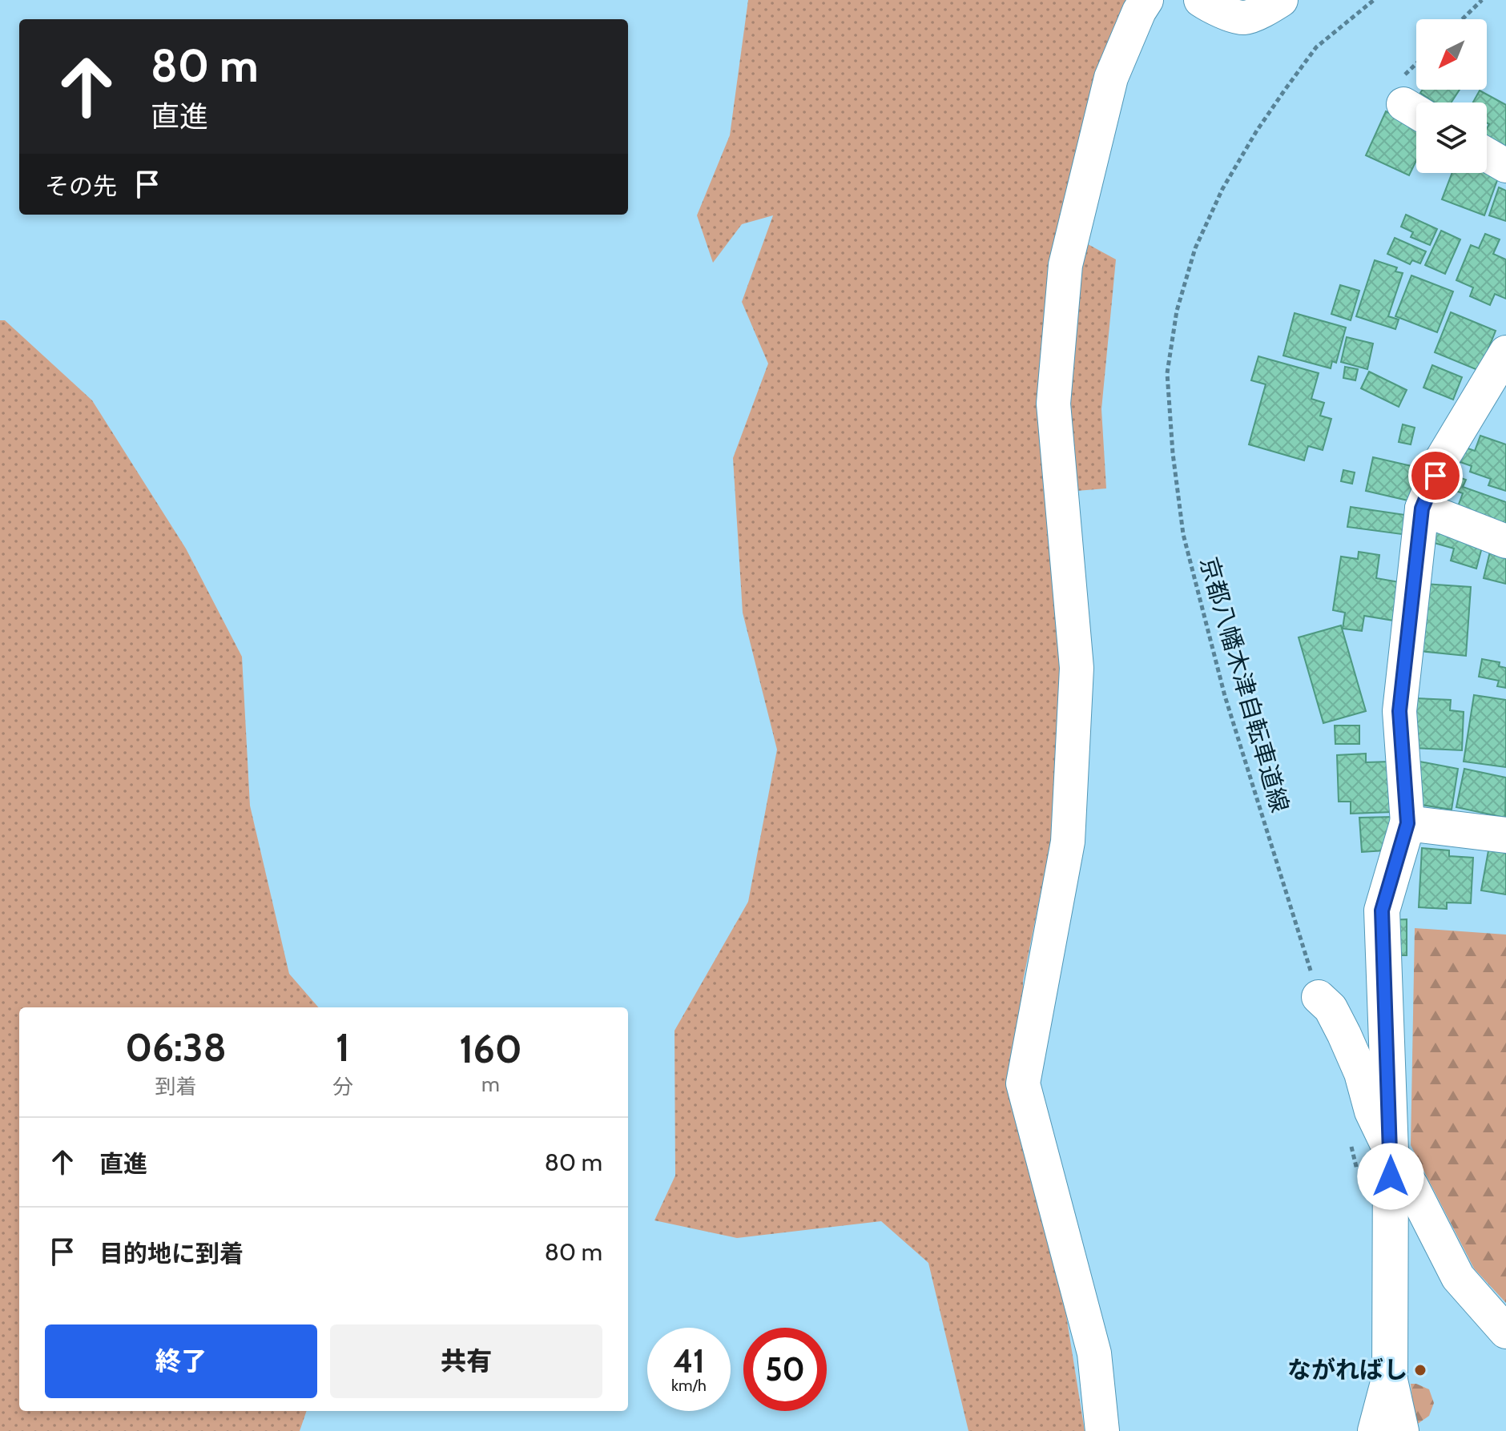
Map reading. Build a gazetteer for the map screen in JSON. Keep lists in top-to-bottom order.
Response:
{
  "streets": {
    "path": ["京都八幡木津自転車道線"]
  },
  "places": ["ながればし"],
  "north": "bottom left",
  "page": {
    "turn": ["80 m", "直進"],
    "then": "その先",
    "eta": [
      "06:38",
      "到着",
      "1",
      "分",
      "160",
      "m"
    ],
    "list": [
      {
        "name": "直進",
        "value": "80 m"
      },
      {
        "name": "目的地に到着",
        "value": "80 m"
      }
    ],
    "buttons": ["終了", "共有"],
    "speed": "41 km/h",
    "limit": "50"
  }
}
